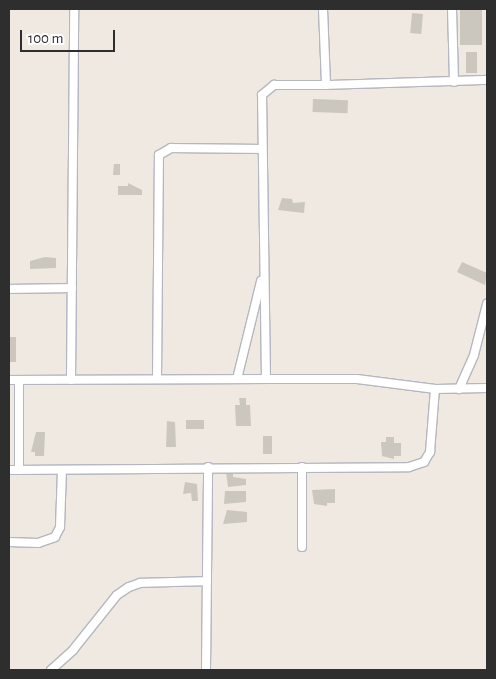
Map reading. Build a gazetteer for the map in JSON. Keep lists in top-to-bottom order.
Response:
{
  "scale_bar": "100 m"
}
